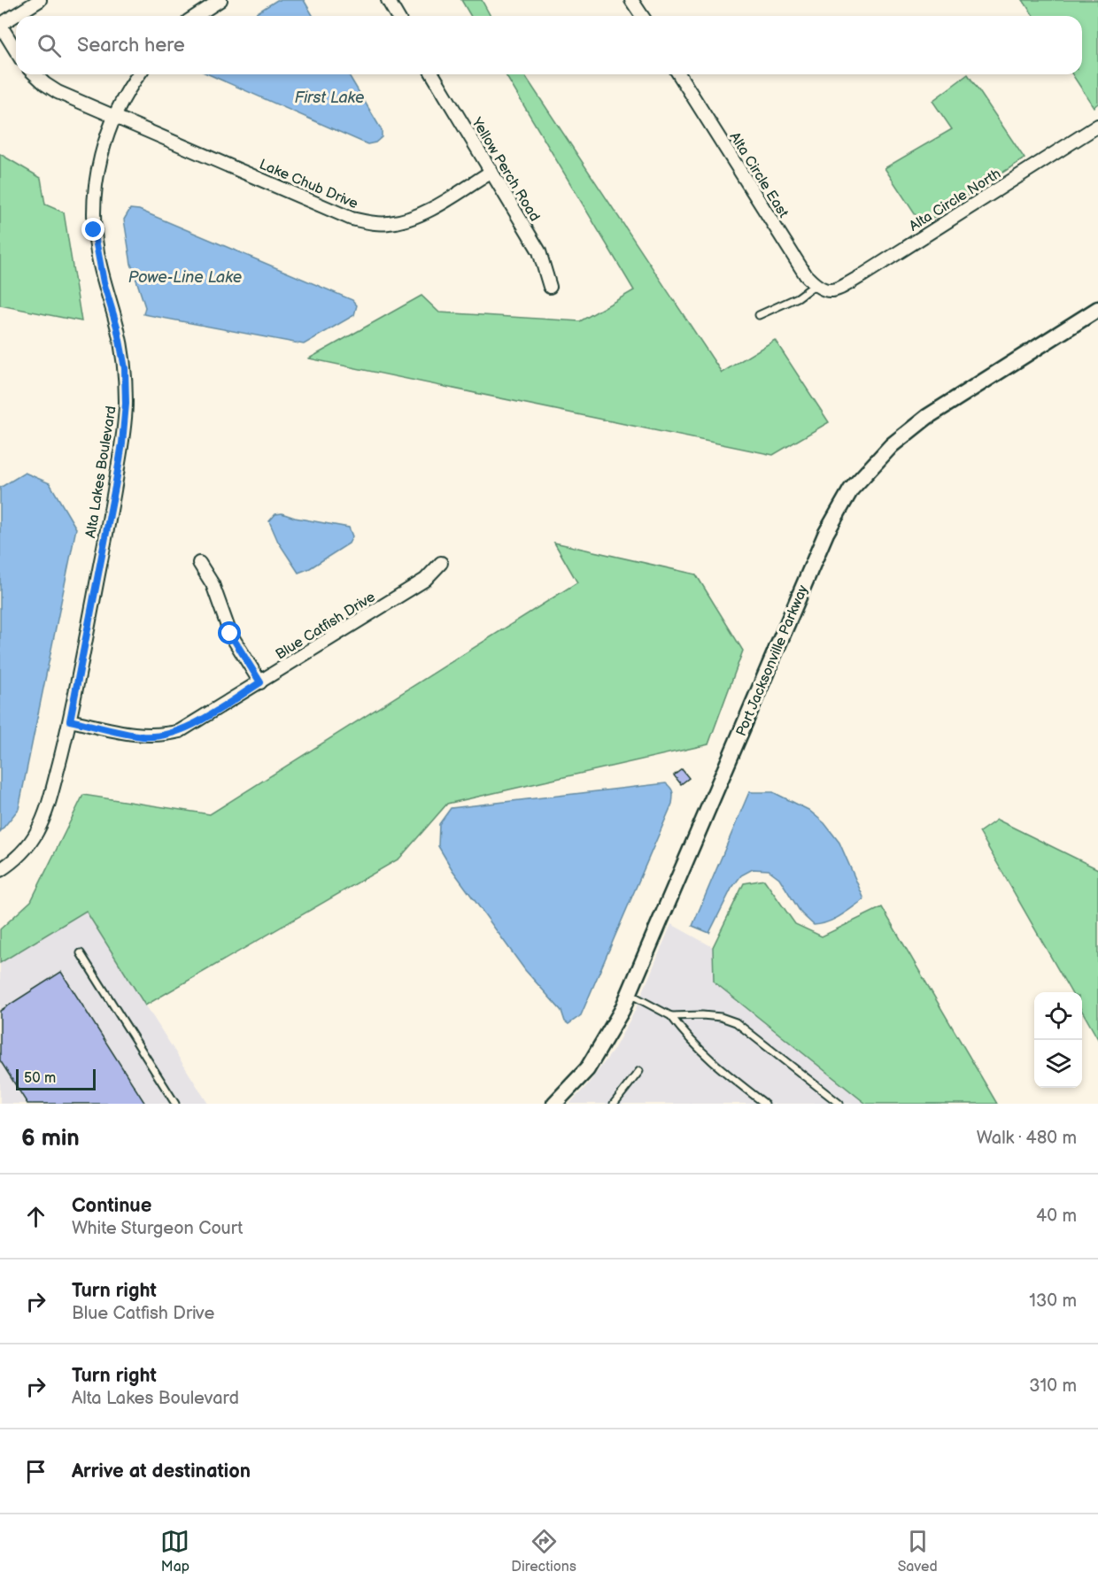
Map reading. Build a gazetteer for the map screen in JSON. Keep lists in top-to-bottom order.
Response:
{
  "streets": {
    "street": [
      "Yellow Perch Road",
      "Alta Circle East",
      "Lake Chub Drive",
      "Alta Circle North",
      "Alta Lakes Boulevard",
      "Blue Catfish Drive",
      "Port Jacksonville Parkway"
    ]
  },
  "crossings": [
    ["Yellow Perch Road", "Lake Chub Drive"],
    ["Alta Circle East", "Alta Circle North"],
    ["Lake Chub Drive", "Alta Lakes Boulevard"],
    ["Alta Lakes Boulevard", "Blue Catfish Drive"]
  ],
  "water": ["First Lake", "Powe-Line Lake"],
  "scale_bar": "50 m",
  "page": {
    "search": "Search here",
    "scale": "50 m",
    "heading": ["6 min", "Walk · 480 m"],
    "list": [
      ["Continue", "White Sturgeon Court", "40 m"],
      ["Turn right", "Blue Catfish Drive", "130 m"],
      ["Turn right", "Alta Lakes Boulevard", "310 m"],
      "Arrive at destination"
    ],
    "nav": ["Map", "Directions", "Saved"]
  }
}
